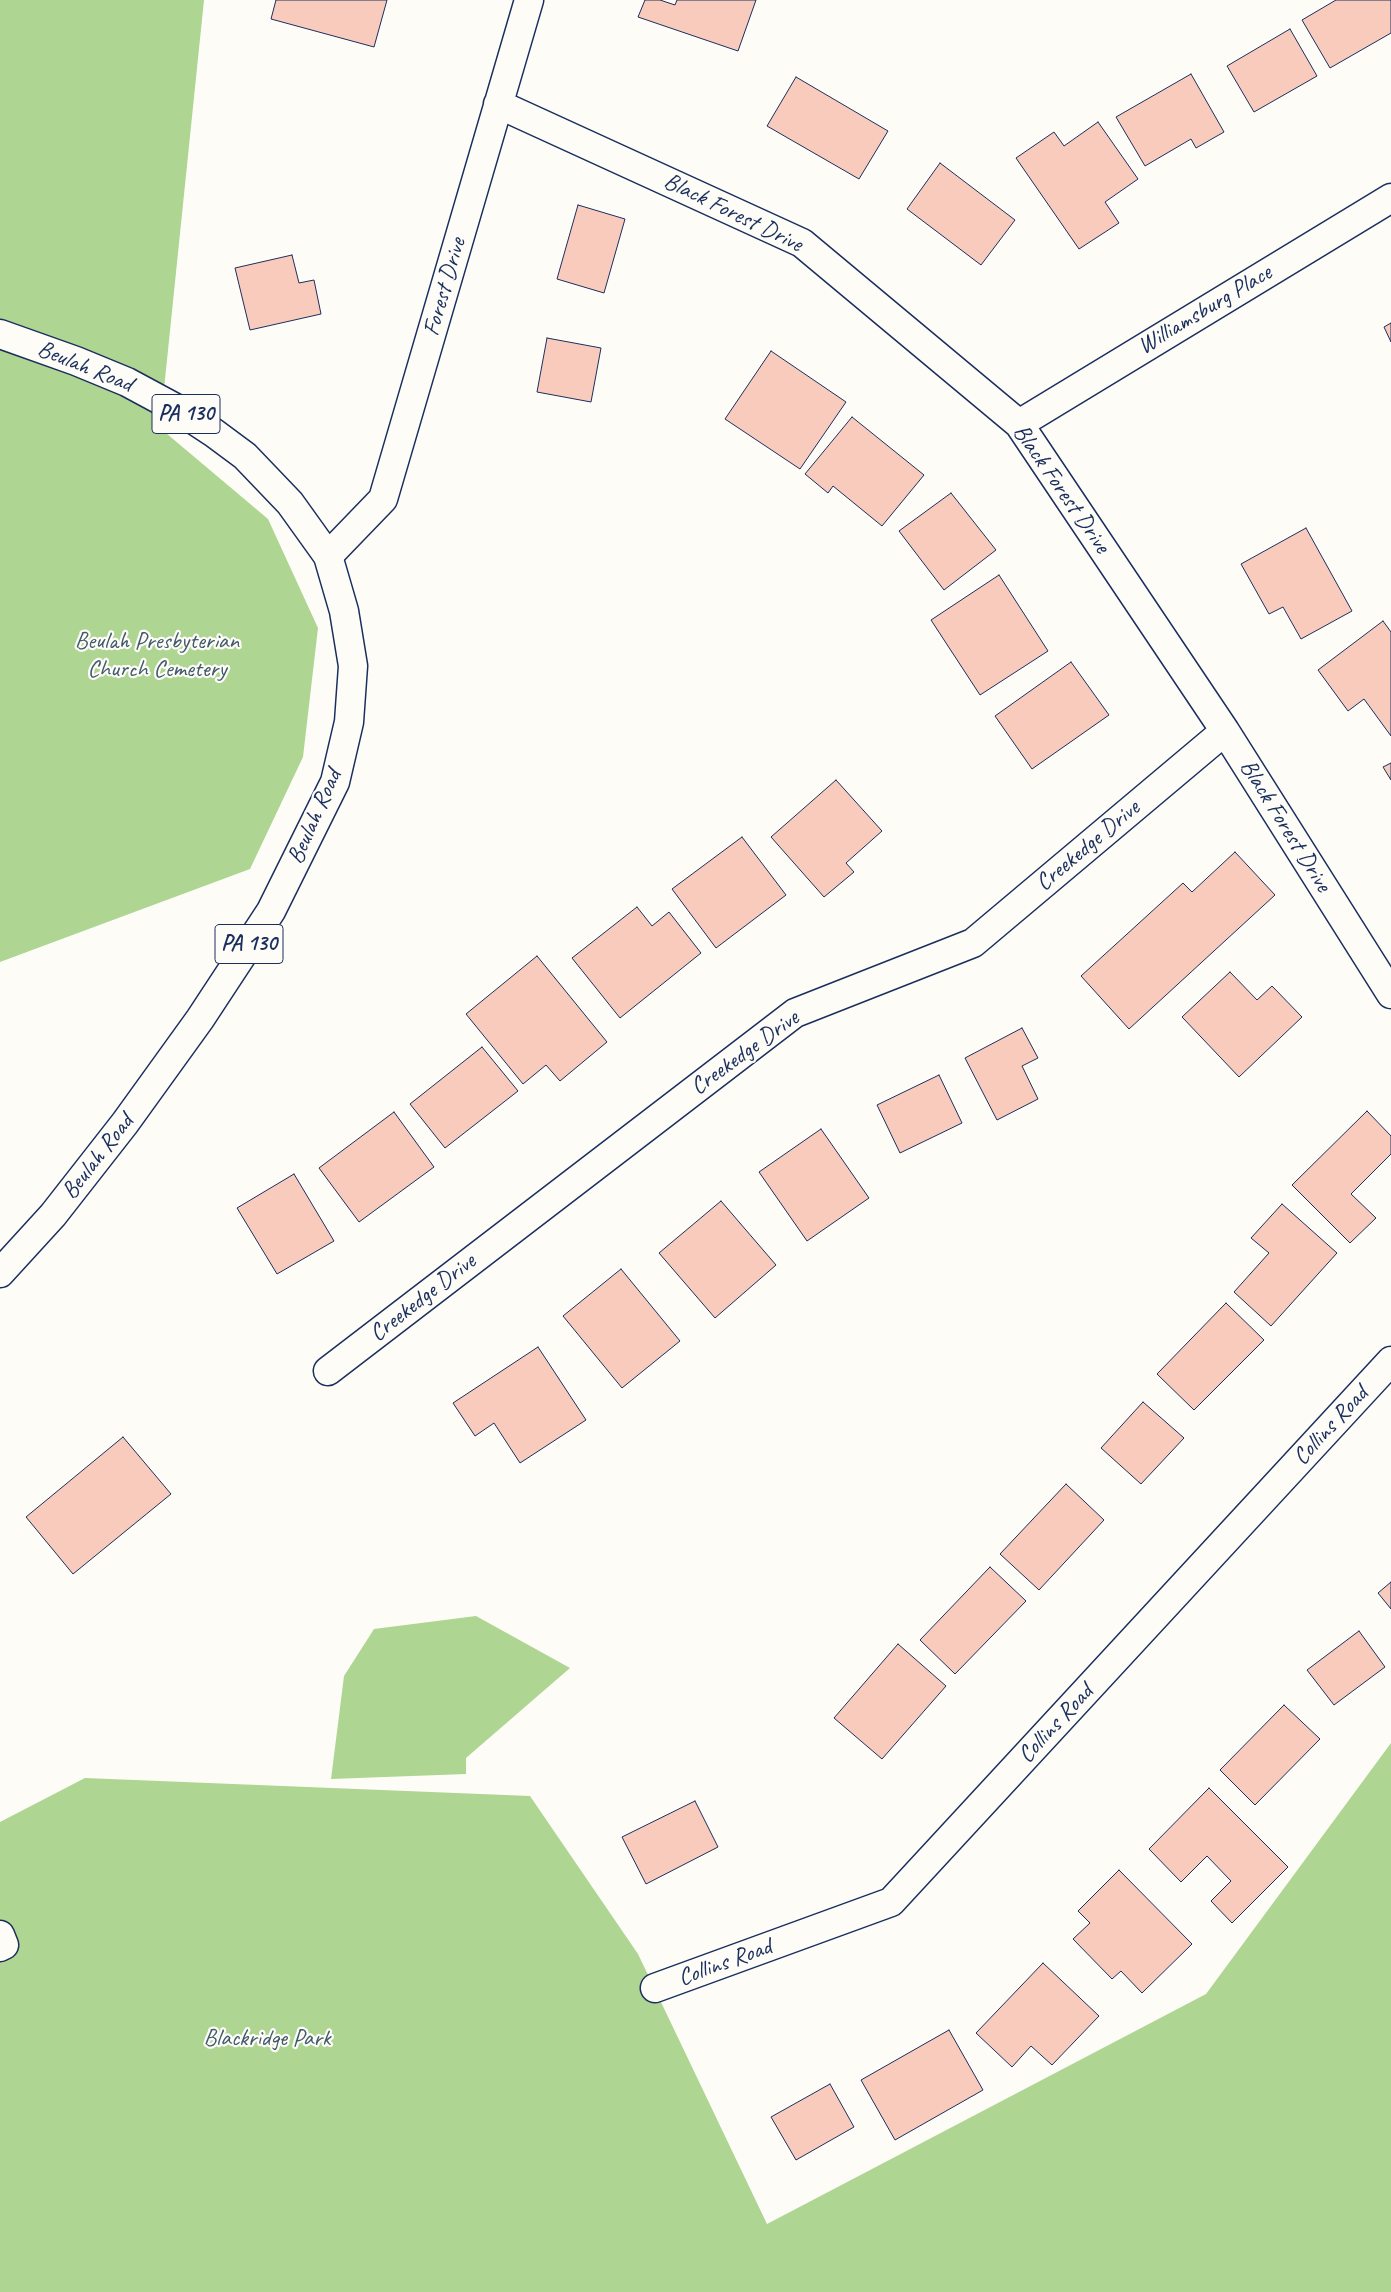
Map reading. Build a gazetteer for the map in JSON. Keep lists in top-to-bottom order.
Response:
{
  "streets": {
    "street": [
      "Black Forest Drive",
      "Forest Drive",
      "Williamsburg Place",
      "Beulah Road",
      "PA 130",
      "Creekedge Drive",
      "Collins Road"
    ]
  },
  "crossings": [
    ["Black Forest Drive", "Forest Drive"],
    ["Black Forest Drive", "Williamsburg Place"],
    ["Black Forest Drive", "Creekedge Drive"],
    ["Forest Drive", "Beulah Road"]
  ],
  "parks": ["Beulah Presbyterian Church Cemetery", "Blackridge Park"]
}
